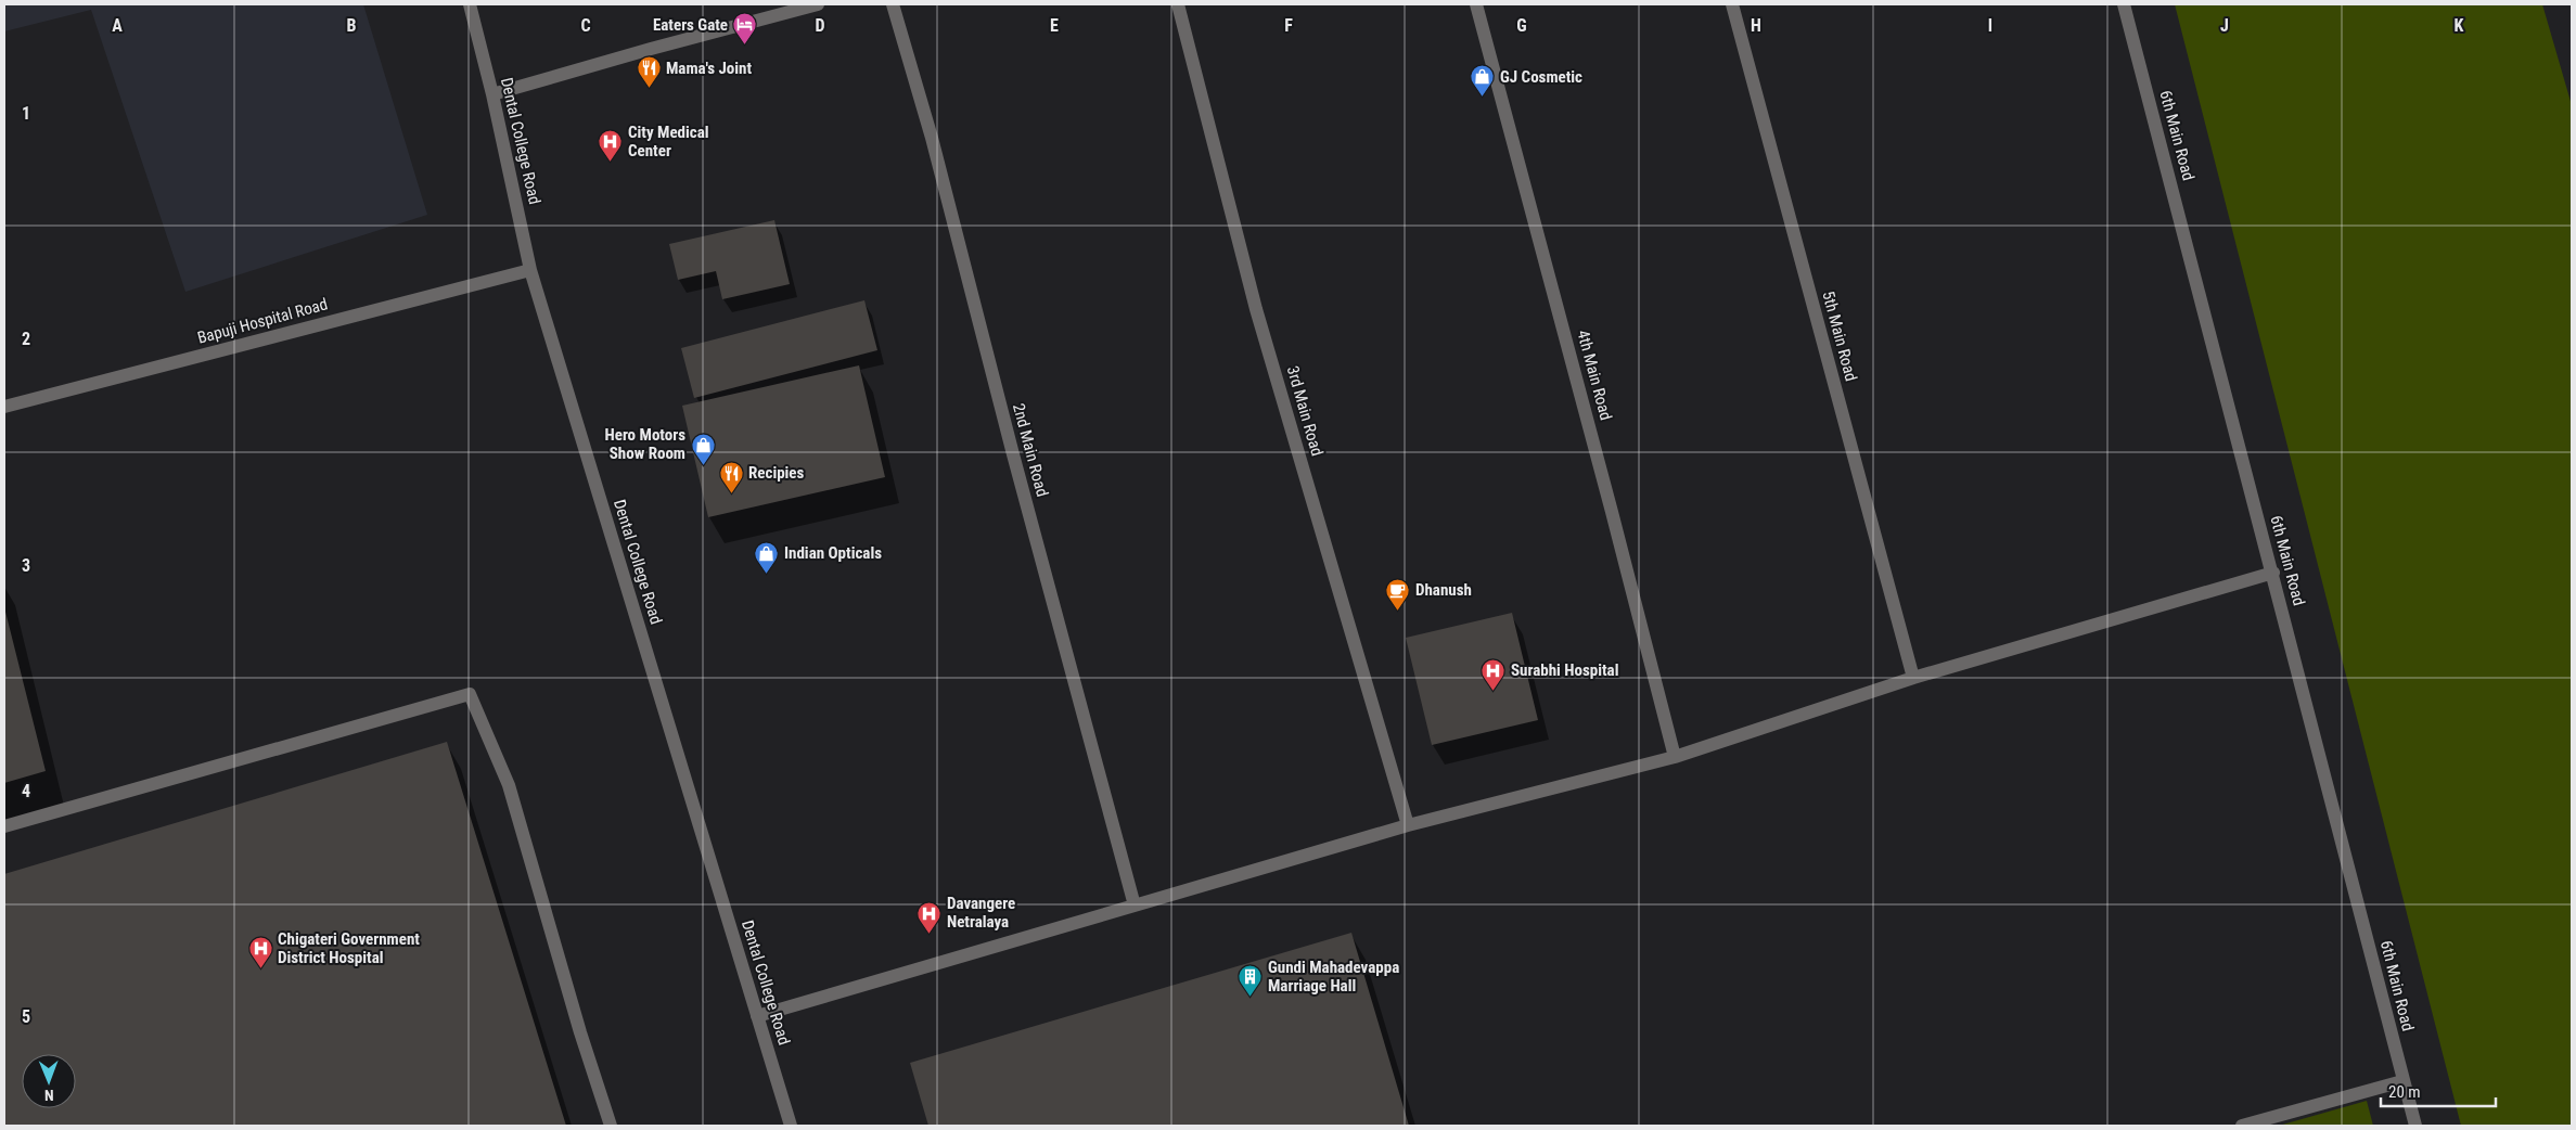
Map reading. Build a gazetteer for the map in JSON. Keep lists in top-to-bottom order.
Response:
{
  "streets": {
    "street": [
      "6th Main Road",
      "Dental College Road",
      "Bapuji Hospital Road",
      "5th Main Road",
      "4th Main Road",
      "3rd Main Road",
      "2nd Main Road"
    ]
  },
  "crossings": [
    ["Dental College Road", "Bapuji Hospital Road"]
  ],
  "places": {
    "hotel": ["Eaters Gate"],
    "restaurant": ["Mama's Joint", "Recipies"],
    "shop": ["GJ Cosmetic", "Hero Motors Show Room", "Indian Opticals"],
    "hospital": [
      "City Medical Center",
      "Surabhi Hospital",
      "Davangere Netralaya",
      "Chigateri Government District Hospital"
    ],
    "cafe": ["Dhanush"],
    "building": ["Gundi Mahadevappa Marriage Hall"]
  },
  "scale_bar": "20 m",
  "north": "bottom",
  "grid": {
    "columns": [
      "A",
      "B",
      "C",
      "D",
      "E",
      "F",
      "G",
      "H",
      "I",
      "J",
      "K"
    ],
    "rows": [
      "1",
      "2",
      "3",
      "4",
      "5"
    ]
  }
}
